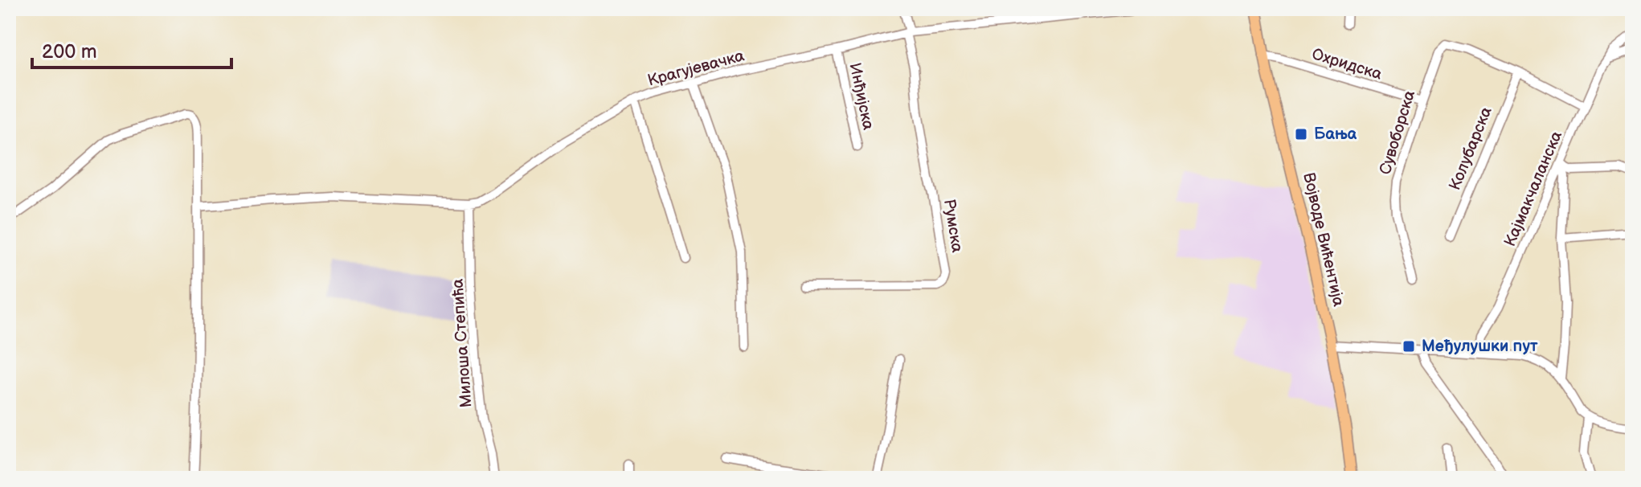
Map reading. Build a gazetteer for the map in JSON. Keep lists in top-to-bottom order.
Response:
{
  "streets": {
    "main road": ["Војводе Вићентија"],
    "street": [
      "Охридска",
      "Крагујевачка",
      "Инђијска",
      "Сувоборска",
      "Колубарска",
      "Кајмакчаланска",
      "Румска",
      "Милоша Степића"
    ]
  },
  "crossings": [
    ["Охридска", "Сувоборска"],
    ["Охридска", "Војводе Вићентија"],
    ["Крагујевачка", "Инђијска"],
    ["Крагујевачка", "Румска"],
    ["Крагујевачка", "Милоша Степића"],
    ["Сувоборска", "Колубарска"]
  ],
  "places": {
    "transit": ["Бања", "Међулушки пут"]
  },
  "scale_bar": "200 m"
}
